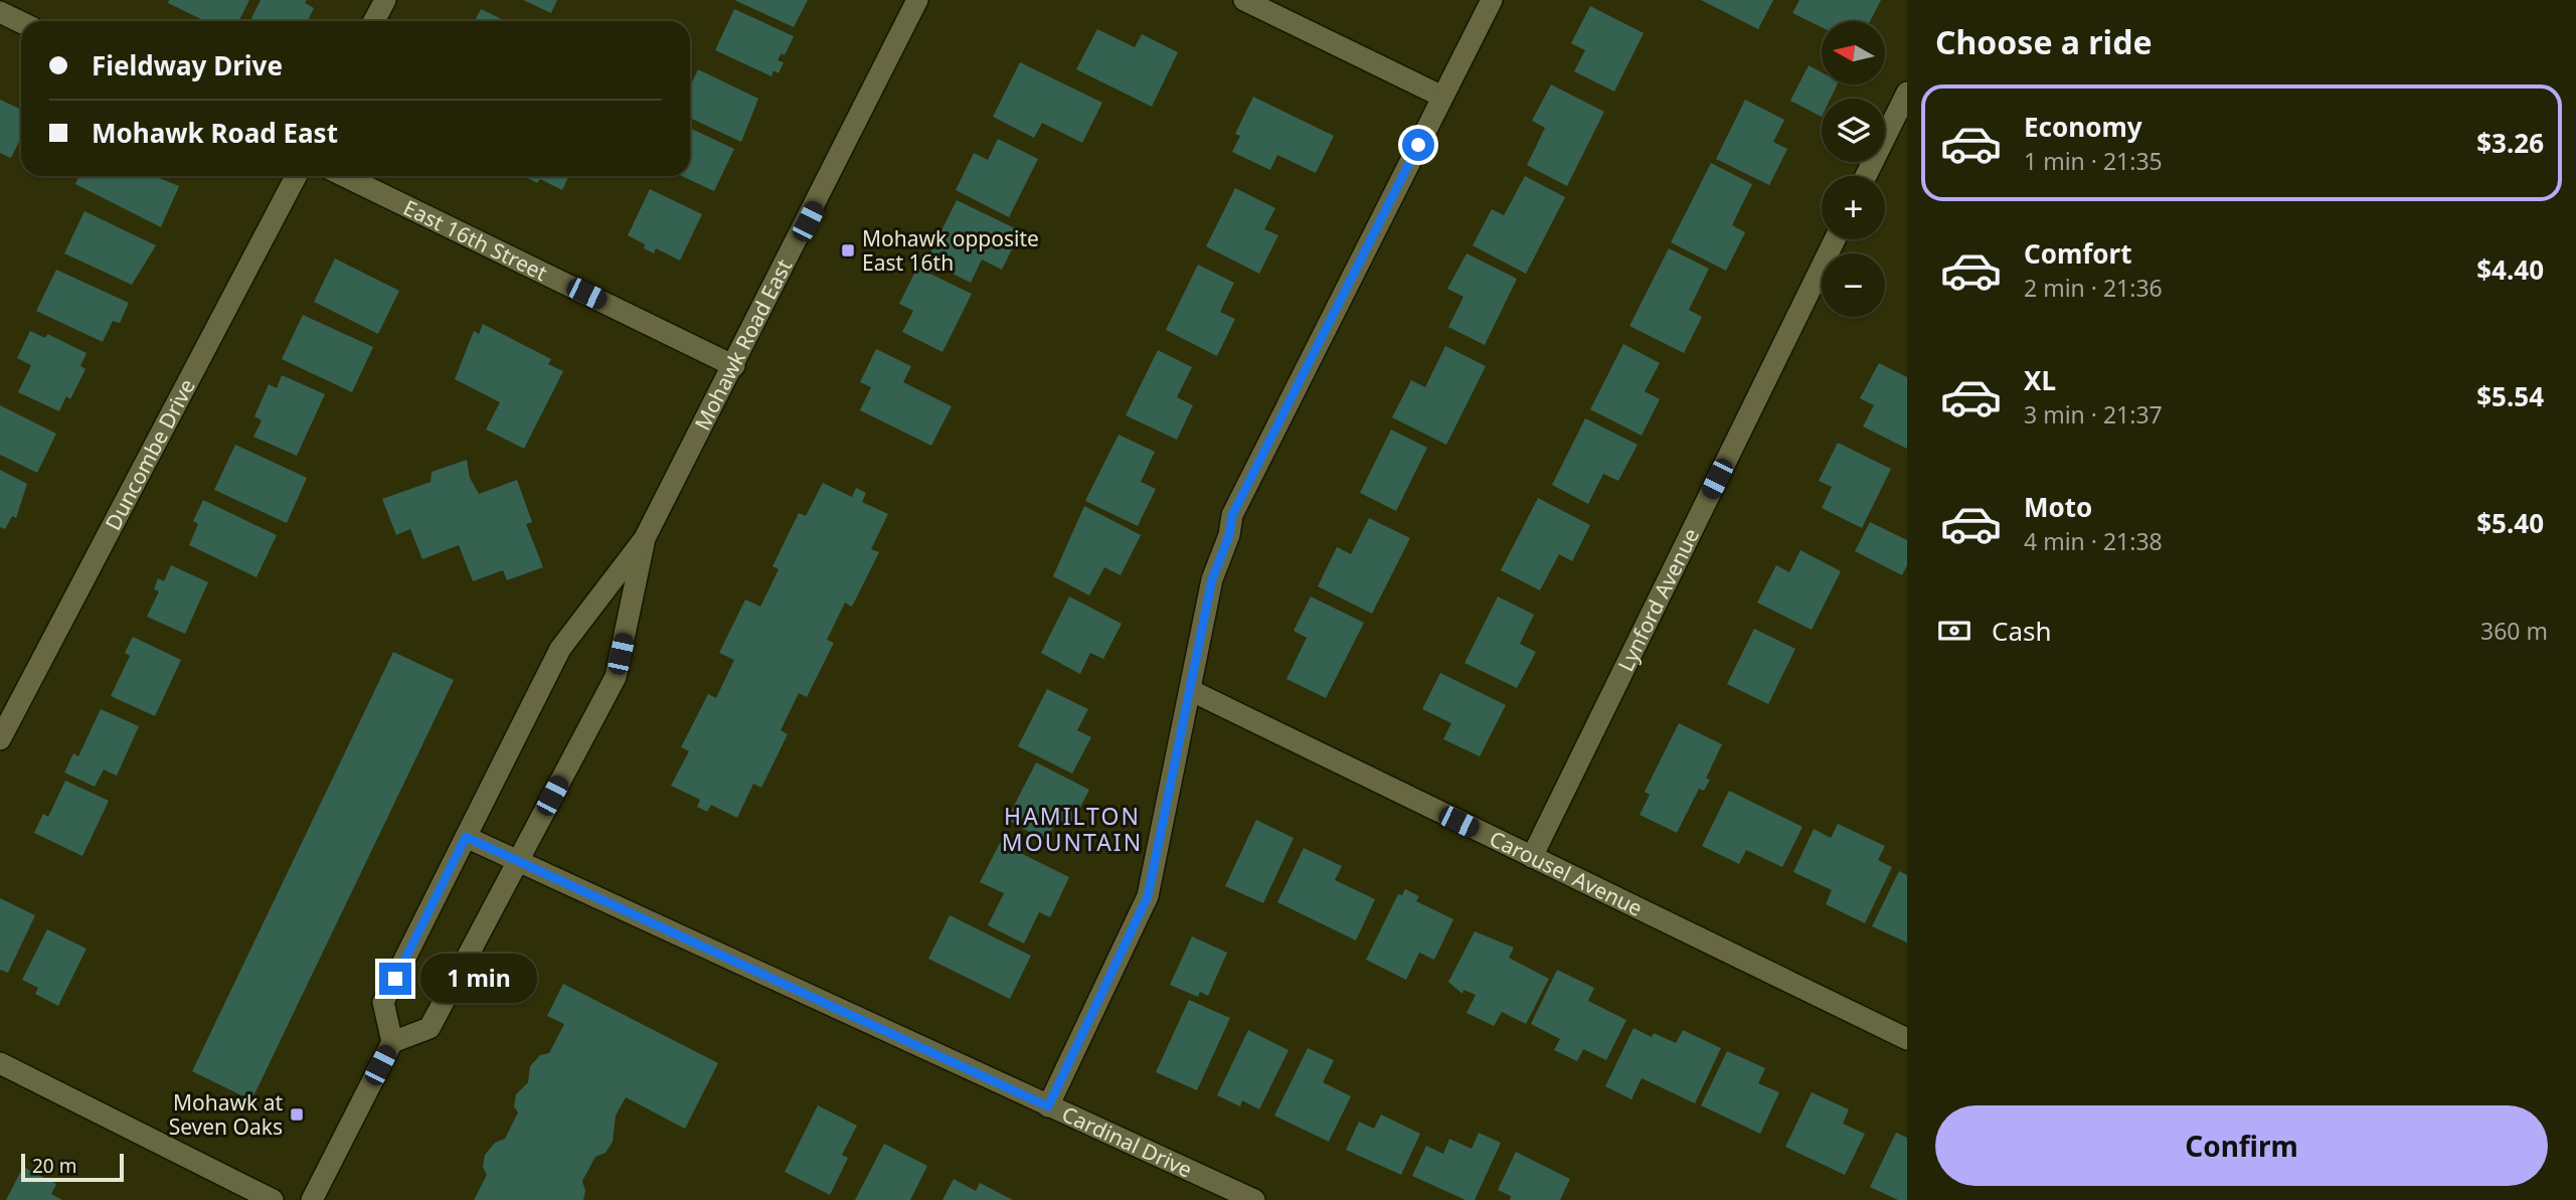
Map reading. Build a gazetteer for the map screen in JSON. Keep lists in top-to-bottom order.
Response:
{
  "streets": {
    "street": [
      "East 16th Street",
      "Mohawk Road East",
      "Duncombe Drive",
      "Lynford Avenue",
      "Carousel Avenue",
      "Cardinal Drive"
    ]
  },
  "crossings": [
    ["East 16th Street", "Mohawk Road East"],
    ["Mohawk Road East", "Cardinal Drive"],
    ["Lynford Avenue", "Carousel Avenue"]
  ],
  "districts": ["HAMILTON MOUNTAIN"],
  "places": {
    "transit": ["Mohawk opposite East 16th", "Mohawk at Seven Oaks"]
  },
  "scale_bar": "20 m",
  "north": "left",
  "page": {
    "heading": "Choose a ride",
    "map_buttons": ["+", "−"],
    "banner": ["Fieldway Drive", "Mohawk Road East"],
    "list": [
      {
        "name": "Economy",
        "note": "1 min · 21:35",
        "value": "$3.26"
      },
      {
        "name": "Comfort",
        "note": "2 min · 21:36",
        "value": "$4.40"
      },
      {
        "name": "XL",
        "note": "3 min · 21:37",
        "value": "$5.54"
      },
      {
        "name": "Moto",
        "note": "4 min · 21:38",
        "value": "$5.40"
      }
    ],
    "pay": ["Cash", "360 m"],
    "bubble": "1 min",
    "buttons": "Confirm",
    "scale": "20 m"
  }
}
